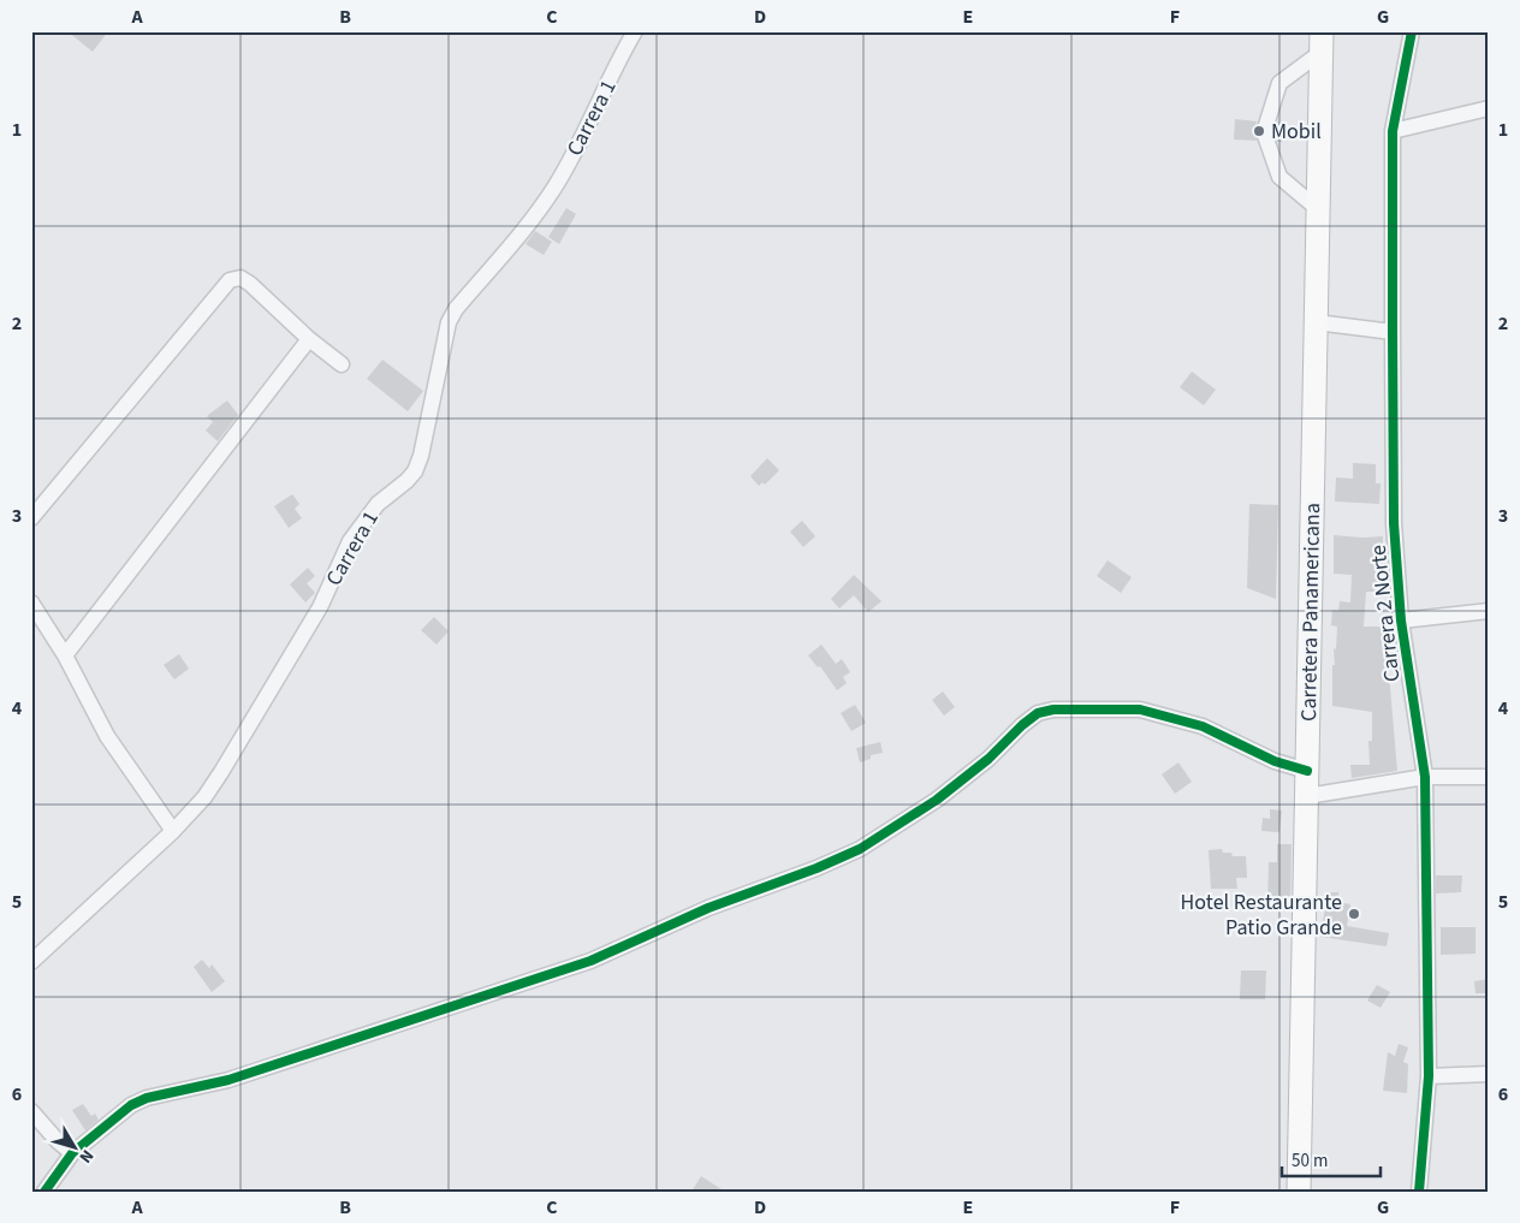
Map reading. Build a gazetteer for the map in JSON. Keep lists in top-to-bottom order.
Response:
{
  "streets": {
    "highway": ["Carretera Panamericana"],
    "street": ["Carrera 1", "Carrera 2 Norte"]
  },
  "places": ["Mobil", "Hotel Restaurante Patio Grande"],
  "scale_bar": "50 m",
  "north": "bottom right",
  "grid": {
    "columns": [
      "A",
      "B",
      "C",
      "D",
      "E",
      "F",
      "G"
    ],
    "rows": [
      "1",
      "2",
      "3",
      "4",
      "5",
      "6"
    ]
  }
}
